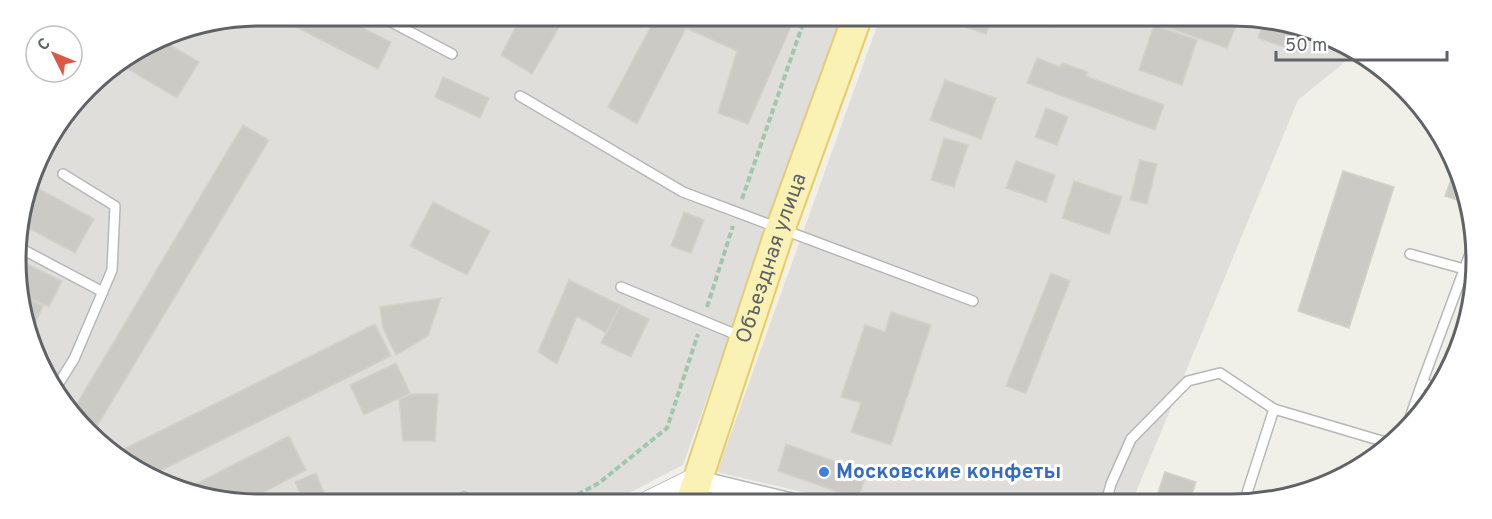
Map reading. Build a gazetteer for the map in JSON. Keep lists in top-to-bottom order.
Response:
{
  "streets": {
    "main road": ["Объездная улица"]
  },
  "places": ["Московские конфеты"],
  "scale_bar": "50 m",
  "north": "top left"
}
